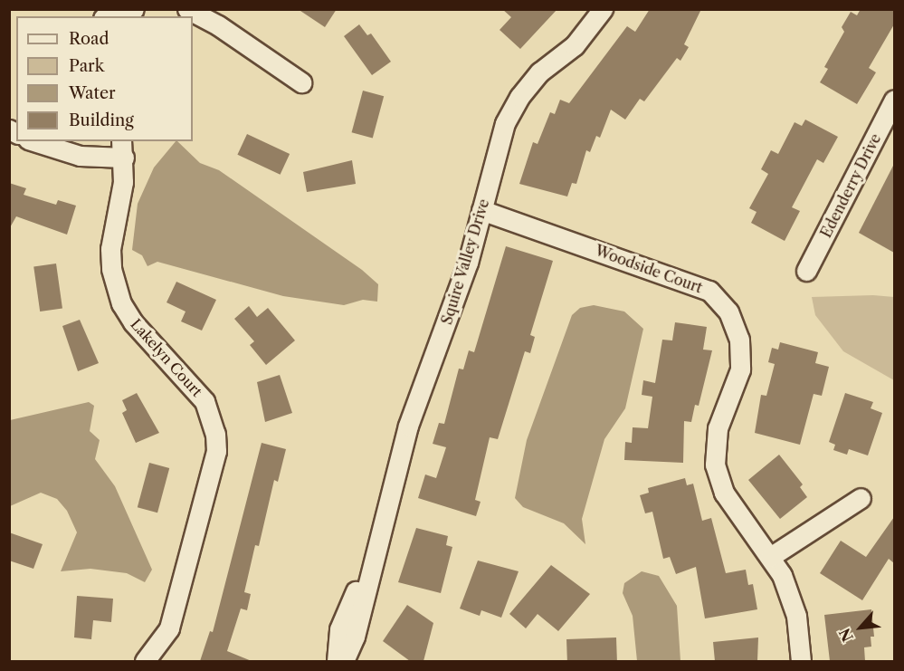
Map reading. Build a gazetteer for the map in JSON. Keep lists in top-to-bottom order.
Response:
{
  "streets": {
    "street": [
      "Edenderry Drive",
      "Squire Valley Drive",
      "Woodside Court",
      "Lakelyn Court"
    ]
  },
  "crossings": [
    ["Squire Valley Drive", "Woodside Court"]
  ],
  "legend": [
    "Road",
    "Park",
    "Water",
    "Building"
  ],
  "north": "bottom left"
}
